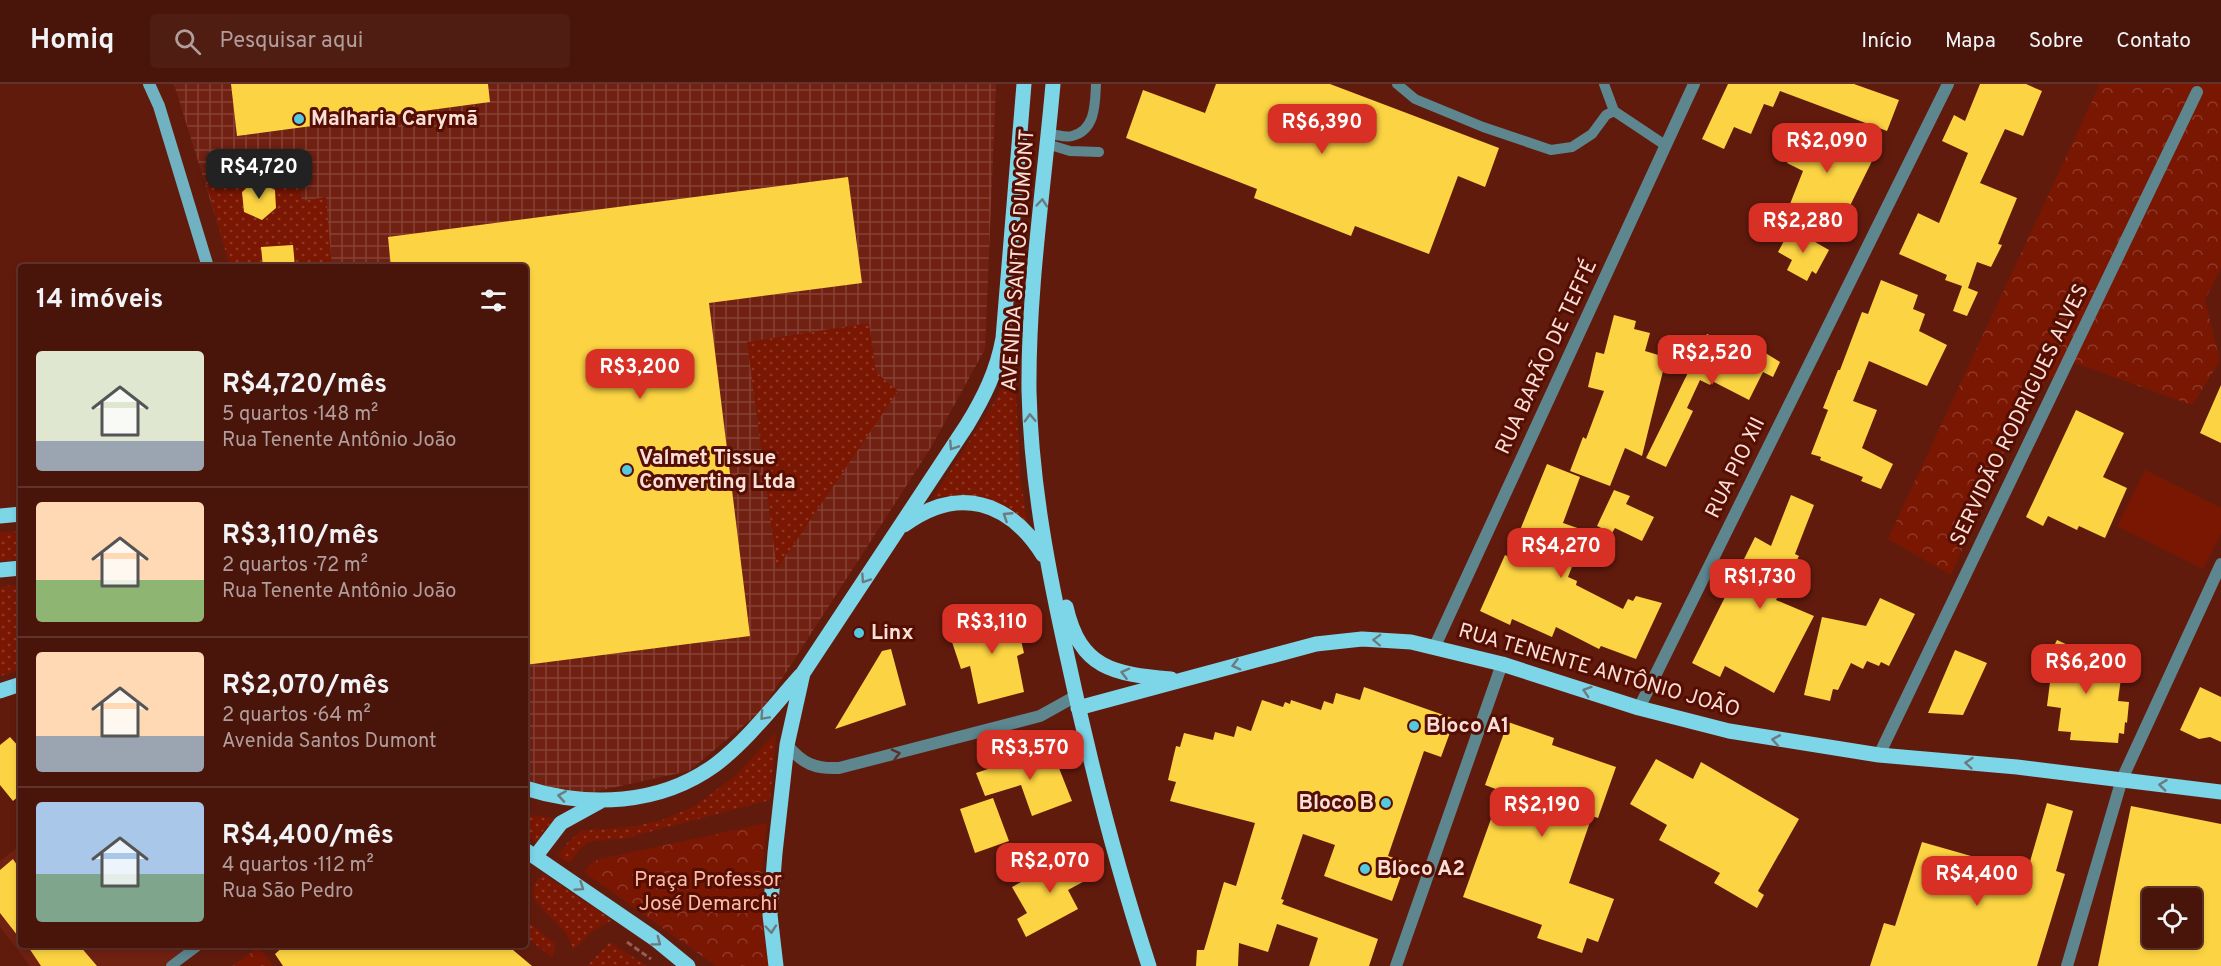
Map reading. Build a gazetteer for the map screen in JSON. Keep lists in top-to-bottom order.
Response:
{
  "streets": {
    "main road": ["AVENIDA SANTOS DUMONT", "RUA TENENTE ANTÔNIO JOÃO"],
    "street": ["RUA BARÃO DE TEFFÉ", "SERVIDÃO RODRIGUES ALVES", "RUA PIO XII"]
  },
  "crossings": [
    ["AVENIDA SANTOS DUMONT", "RUA TENENTE ANTÔNIO JOÃO"],
    ["RUA BARÃO DE TEFFÉ", "RUA TENENTE ANTÔNIO JOÃO"],
    ["SERVIDÃO RODRIGUES ALVES", "RUA TENENTE ANTÔNIO JOÃO"],
    ["RUA PIO XII", "RUA TENENTE ANTÔNIO JOÃO"]
  ],
  "parks": ["Praça Professor José Demarchi"],
  "places": [
    "Malharia Carymã",
    "Valmet Tissue Converting Ltda",
    "Linx",
    "Bloco A1",
    "Bloco B",
    "Bloco A2"
  ],
  "page": {
    "header": "Homiq",
    "search": "Pesquisar aqui",
    "nav": [
      "Início",
      "Mapa",
      "Sobre",
      "Contato"
    ],
    "price": [
      "R$6,390",
      "R$2,090",
      "R$4,720",
      "R$2,280",
      "R$2,520",
      "R$3,200",
      "R$4,270",
      "R$1,730",
      "R$3,110",
      "R$6,200",
      "R$3,570",
      "R$2,190",
      "R$2,070",
      "R$4,400"
    ],
    "heading": "14 imóveis",
    "list": [
      {
        "name": "R$4,720/mês",
        "note": "5 quartos · 148 m² · Rua Tenente Antônio João"
      },
      {
        "name": "R$3,110/mês",
        "note": "2 quartos · 72 m² · Rua Tenente Antônio João"
      },
      {
        "name": "R$2,070/mês",
        "note": "2 quartos · 64 m² · Avenida Santos Dumont"
      },
      {
        "name": "R$4,400/mês",
        "note": "4 quartos · 112 m² · Rua São Pedro"
      }
    ]
  }
}
